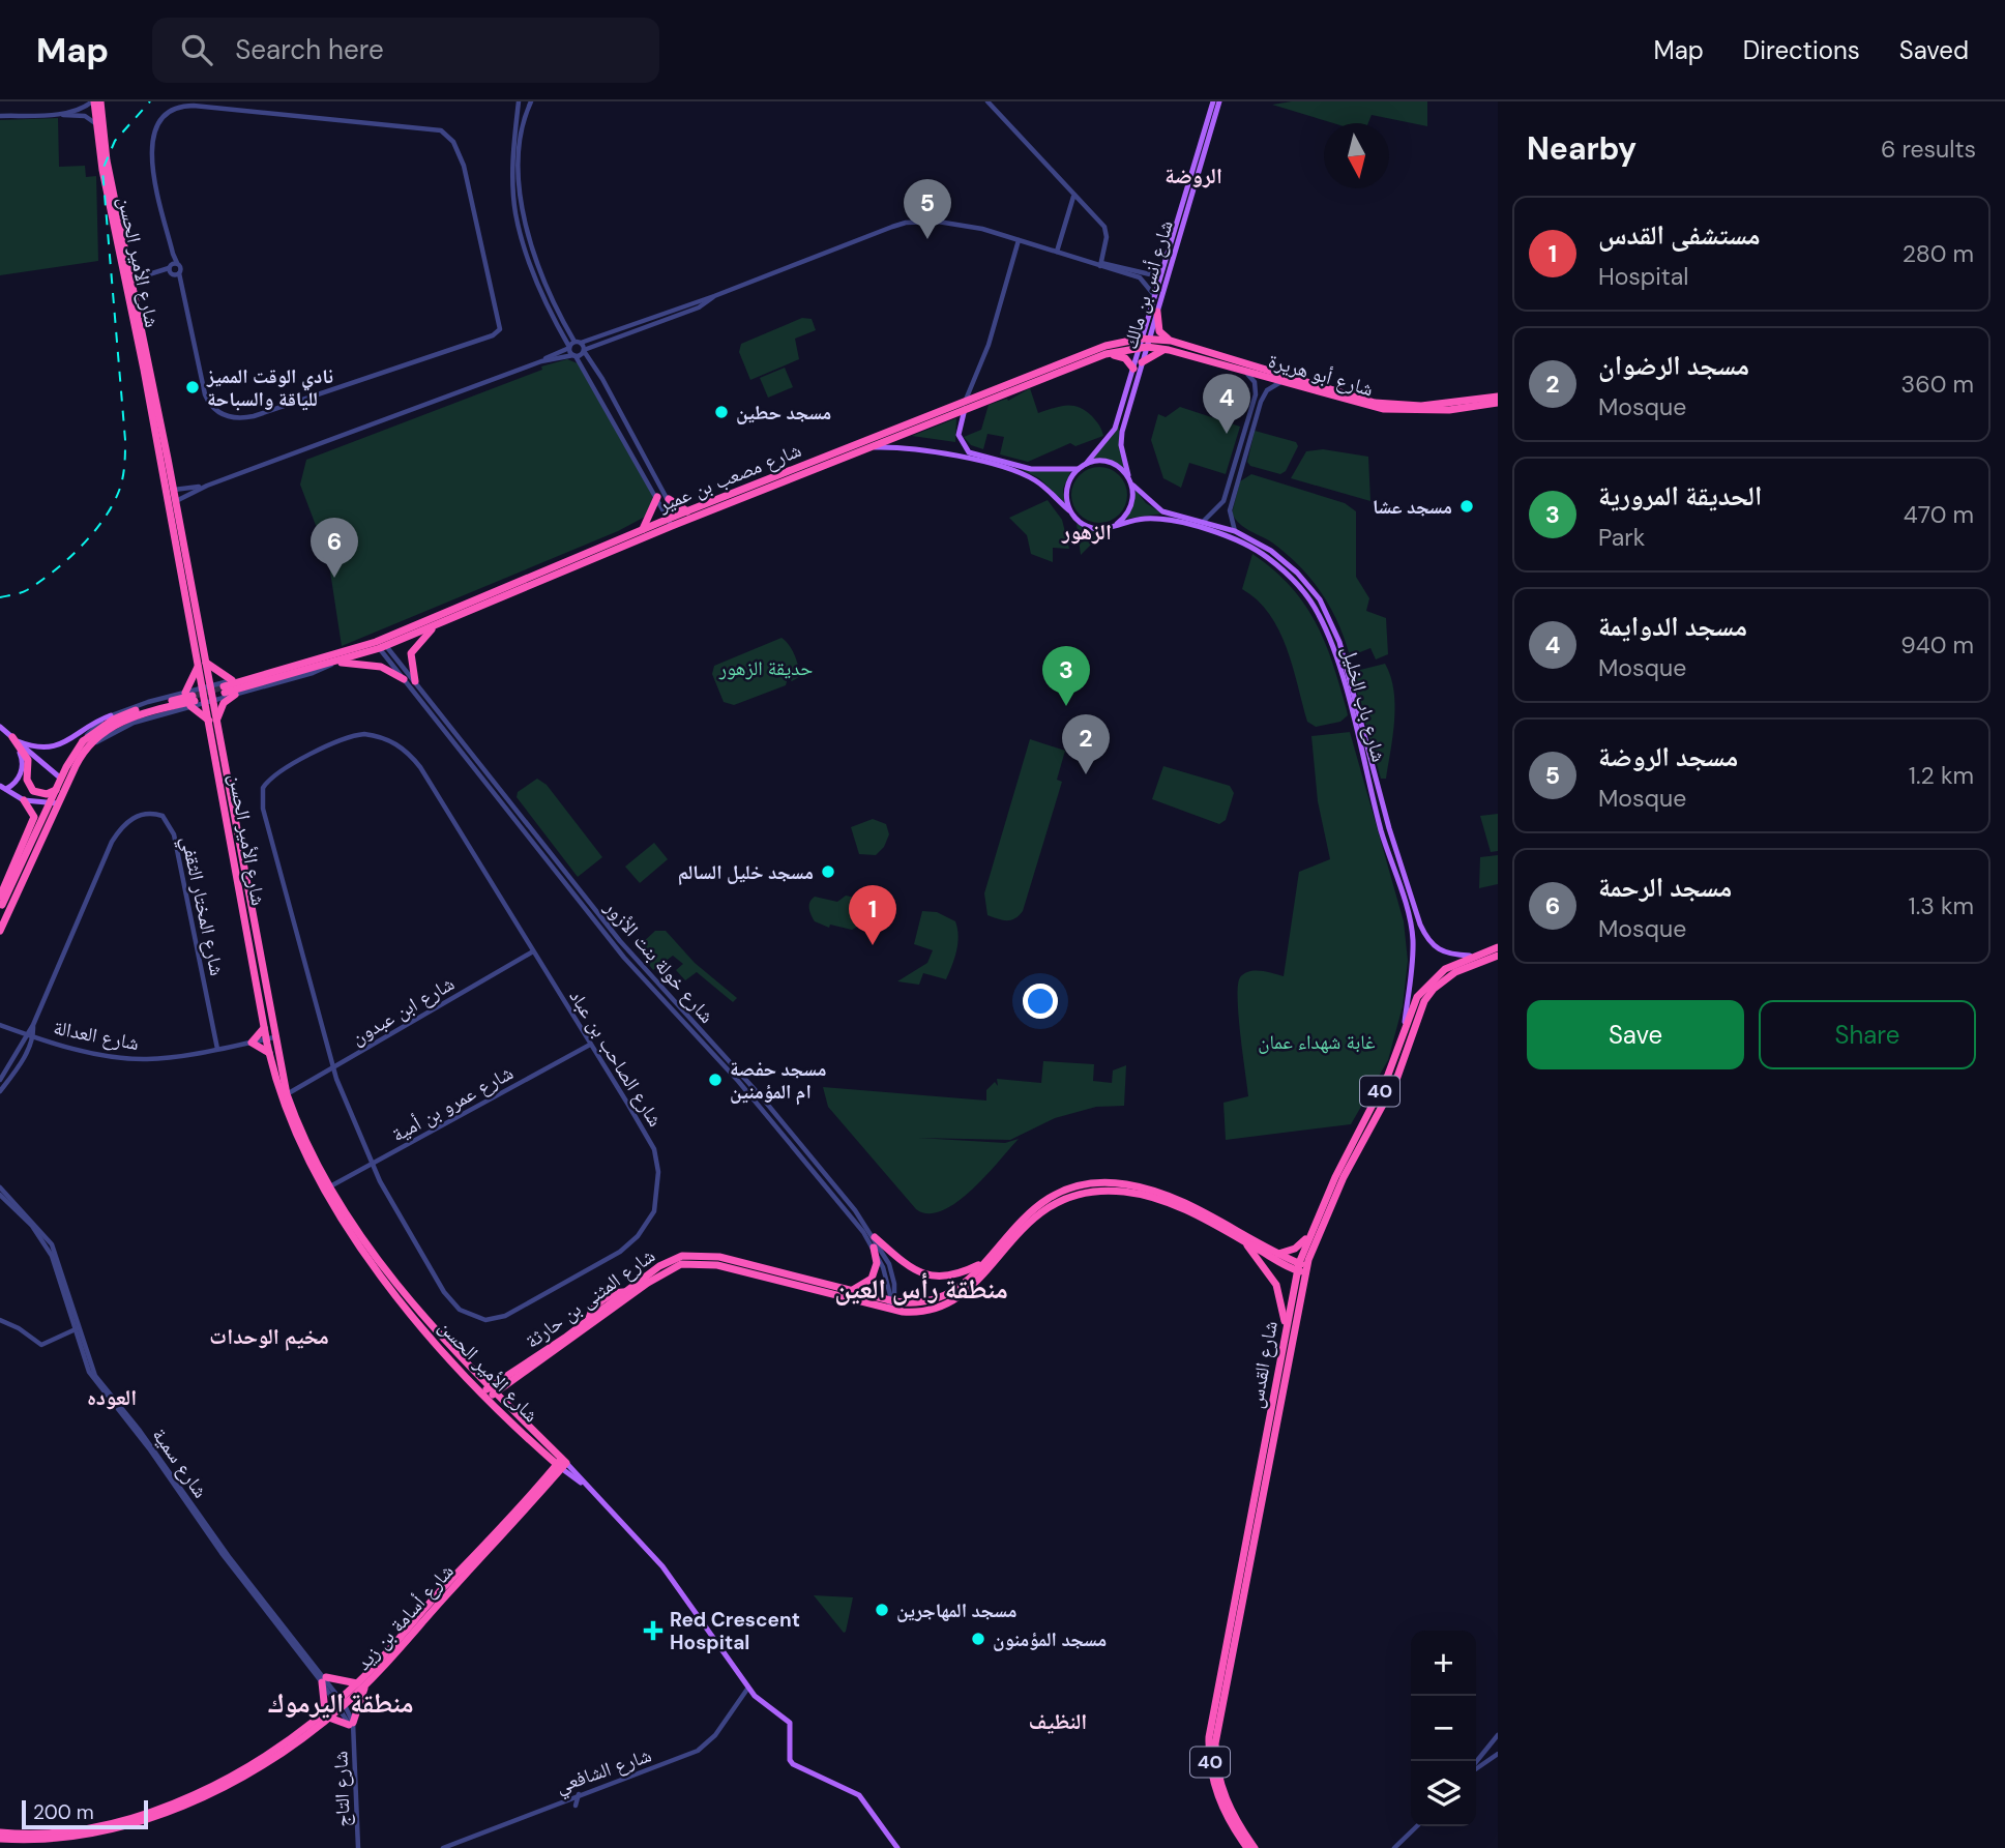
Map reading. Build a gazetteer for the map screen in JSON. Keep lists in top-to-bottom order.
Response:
{
  "streets": {
    "highway": [
      "شارع الأمير الحسن",
      "شارع أبو هريرة",
      "شارع مصعب بن عمير",
      "40",
      "شارع المثنى بن حارثة",
      "شارع القدس",
      "شارع أسامة بن زيد"
    ],
    "main road": ["شارع أنس بن مالك", "شارع باب الخليل"],
    "street": [
      "شارع المختار الثقفي",
      "شارع خولة بنت الأزور",
      "شارع ابن عبدون",
      "شارع العدالة",
      "شارع الصاحب بن عباد",
      "شارع عمرو بن أمية",
      "شارع سمية",
      "شارع الشافعي",
      "شارع التاج"
    ]
  },
  "crossings": [
    ["شارع الأمير الحسن", "شارع مصعب بن عمير"],
    ["شارع الأمير الحسن", "شارع ابن عبدون"],
    ["شارع الأمير الحسن", "شارع العدالة"],
    ["شارع الأمير الحسن", "شارع عمرو بن أمية"],
    ["شارع الأمير الحسن", "شارع المثنى بن حارثة"],
    ["شارع الأمير الحسن", "شارع أسامة بن زيد"],
    ["شارع الأمير الحسن", "شارع الشافعي"],
    ["شارع أنس بن مالك", "شارع أبو هريرة"],
    ["شارع أنس بن مالك", "شارع مصعب بن عمير"],
    ["شارع أنس بن مالك", "شارع باب الخليل"],
    ["شارع أبو هريرة", "شارع مصعب بن عمير"],
    ["شارع أبو هريرة", "شارع باب الخليل"],
    ["شارع مصعب بن عمير", "شارع باب الخليل"],
    ["شارع مصعب بن عمير", "شارع خولة بنت الأزور"],
    ["شارع باب الخليل", "شارع القدس"],
    ["شارع المختار الثقفي", "شارع العدالة"],
    ["شارع خولة بنت الأزور", "شارع المثنى بن حارثة"],
    ["شارع ابن عبدون", "شارع الصاحب بن عباد"],
    ["شارع الصاحب بن عباد", "شارع عمرو بن أمية"],
    ["شارع المثنى بن حارثة", "شارع القدس"],
    ["شارع سمية", "شارع أسامة بن زيد"],
    ["شارع سمية", "شارع التاج"],
    ["شارع أسامة بن زيد", "شارع التاج"]
  ],
  "districts": [
    "الروضة",
    "الزهور",
    "منطقة رأس العين",
    "مخيم الوحدات",
    "العوده",
    "منطقة اليرموك",
    "النظيف"
  ],
  "parks": ["حديقة الزهور", "غابة شهداء عمان"],
  "places": {
    "other": [
      "نادي الوقت المميز للياقة والسباحة",
      "مسجد حطين",
      "مسجد عشا",
      "مسجد خليل السالم",
      "مسجد حفصة ام المؤمنين",
      "مسجد المهاجرين",
      "مسجد المؤمنون"
    ],
    "health": ["Red Crescent Hospital"]
  },
  "scale_bar": "200 m",
  "north": "bottom",
  "page": {
    "header": "Map",
    "search": "Search here",
    "nav": ["Map", "Directions", "Saved"],
    "heading": ["Nearby", "6 results"],
    "pins": [
      "5",
      "4",
      "6",
      "3",
      "2",
      "1"
    ],
    "list": [
      {
        "mark": "1",
        "name": "مستشفى القدس",
        "note": "Hospital",
        "value": "280 m"
      },
      {
        "mark": "2",
        "name": "مسجد الرضوان",
        "note": "Mosque",
        "value": "360 m"
      },
      {
        "mark": "3",
        "name": "الحديقة المرورية",
        "note": "Park",
        "value": "470 m"
      },
      {
        "mark": "4",
        "name": "مسجد الدوايمة",
        "note": "Mosque",
        "value": "940 m"
      },
      {
        "mark": "5",
        "name": "مسجد الروضة",
        "note": "Mosque",
        "value": "1.2 km"
      },
      {
        "mark": "6",
        "name": "مسجد الرحمة",
        "note": "Mosque",
        "value": "1.3 km"
      }
    ],
    "buttons": ["Save", "Share"],
    "map_buttons": ["+", "−"],
    "scale": "200 m"
  }
}
